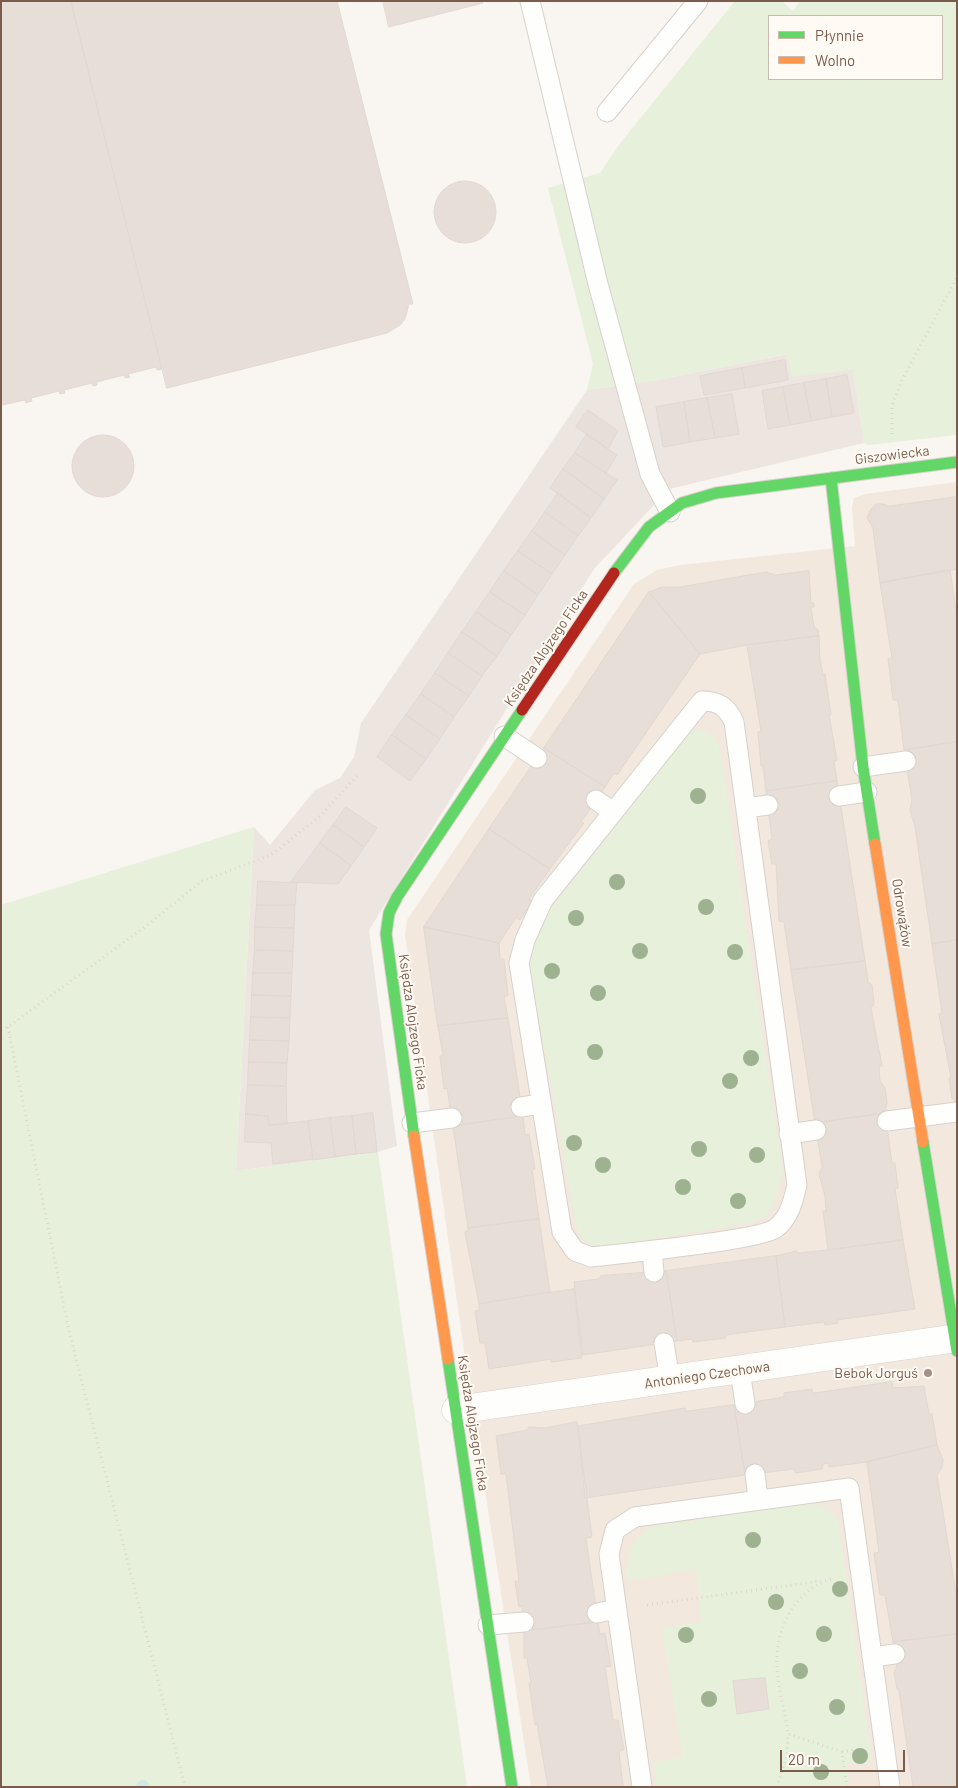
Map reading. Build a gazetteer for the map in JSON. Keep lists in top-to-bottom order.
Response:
{
  "streets": {
    "street": [
      "Giszowiecka",
      "Księdza Alojzego Ficka",
      "Odrowążów",
      "Antoniego Czechowa"
    ]
  },
  "crossings": [
    ["Giszowiecka", "Księdza Alojzego Ficka"],
    ["Giszowiecka", "Odrowążów"],
    ["Księdza Alojzego Ficka", "Odrowążów"],
    ["Księdza Alojzego Ficka", "Antoniego Czechowa"],
    ["Odrowążów", "Antoniego Czechowa"]
  ],
  "places": ["Bebok Jorguś"],
  "legend": ["Płynnie", "Wolno"],
  "scale_bar": "20 m"
}
